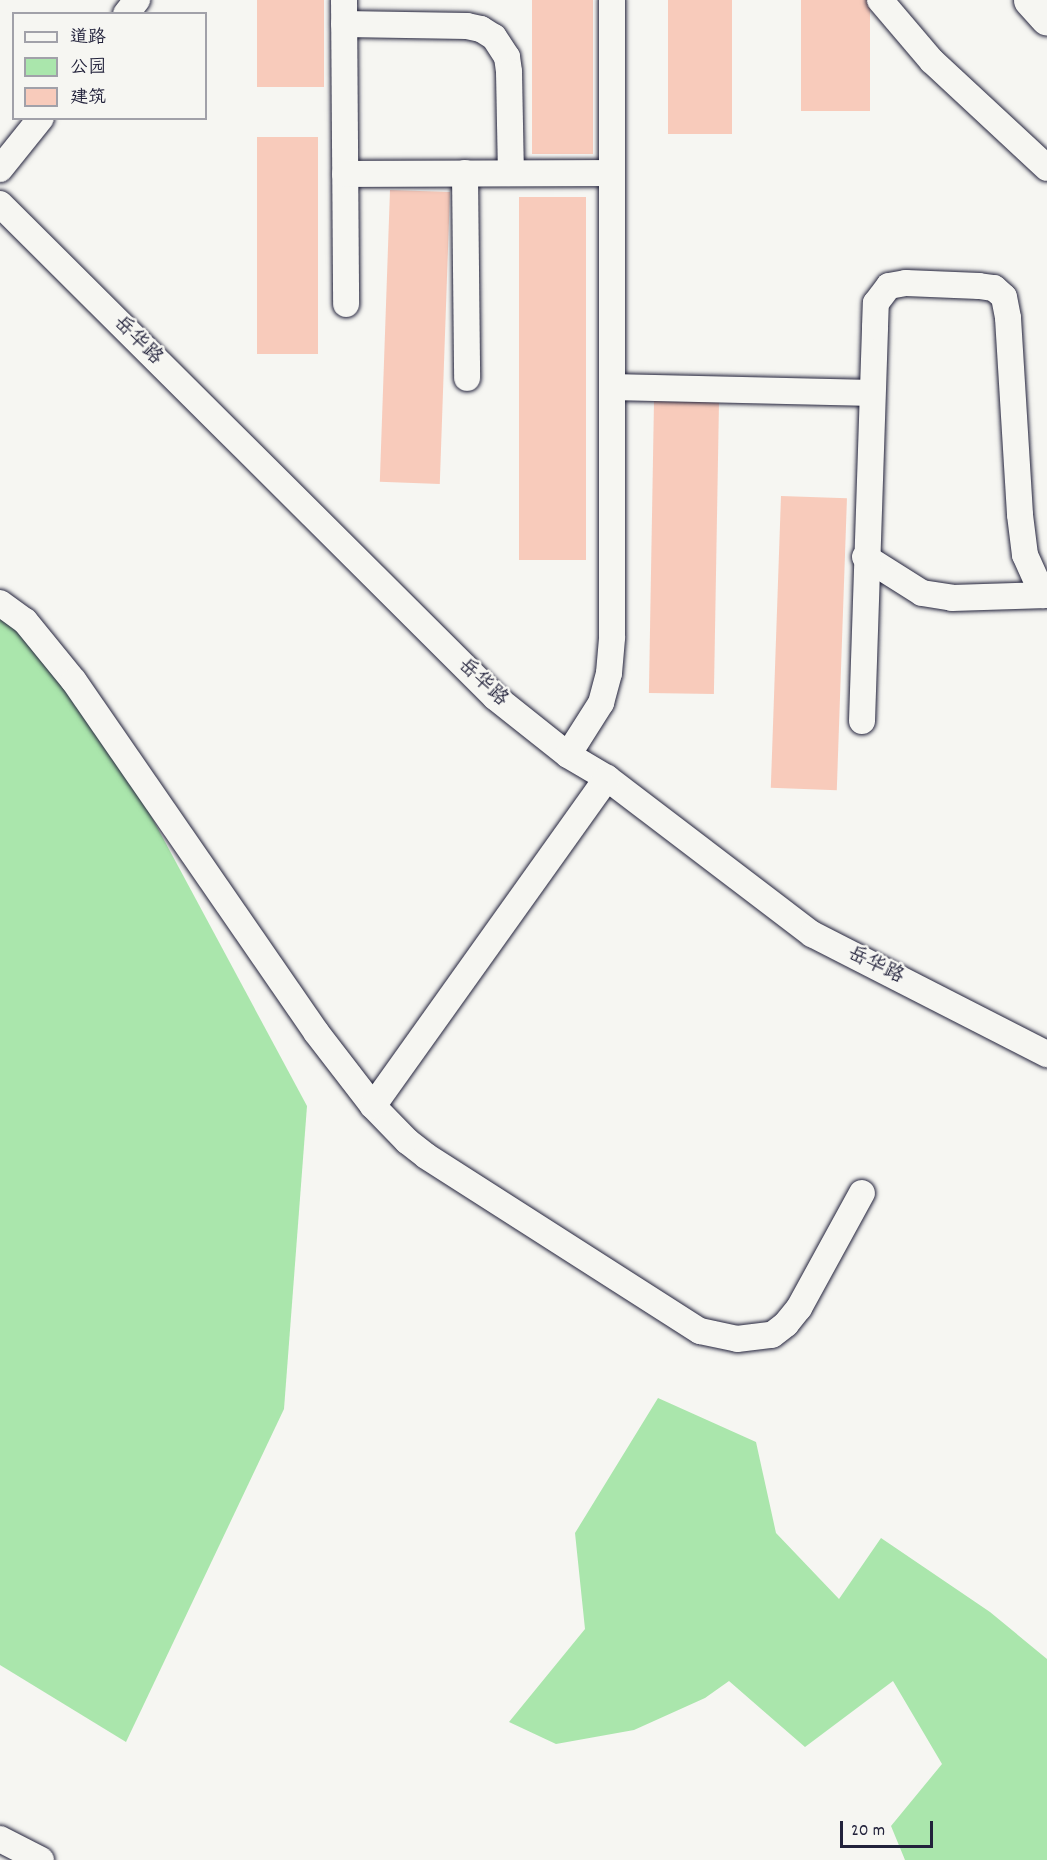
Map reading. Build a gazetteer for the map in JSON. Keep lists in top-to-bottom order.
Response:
{
  "streets": {
    "street": ["岳华路"]
  },
  "legend": ["道路", "公园", "建筑"],
  "scale_bar": "20 m"
}
